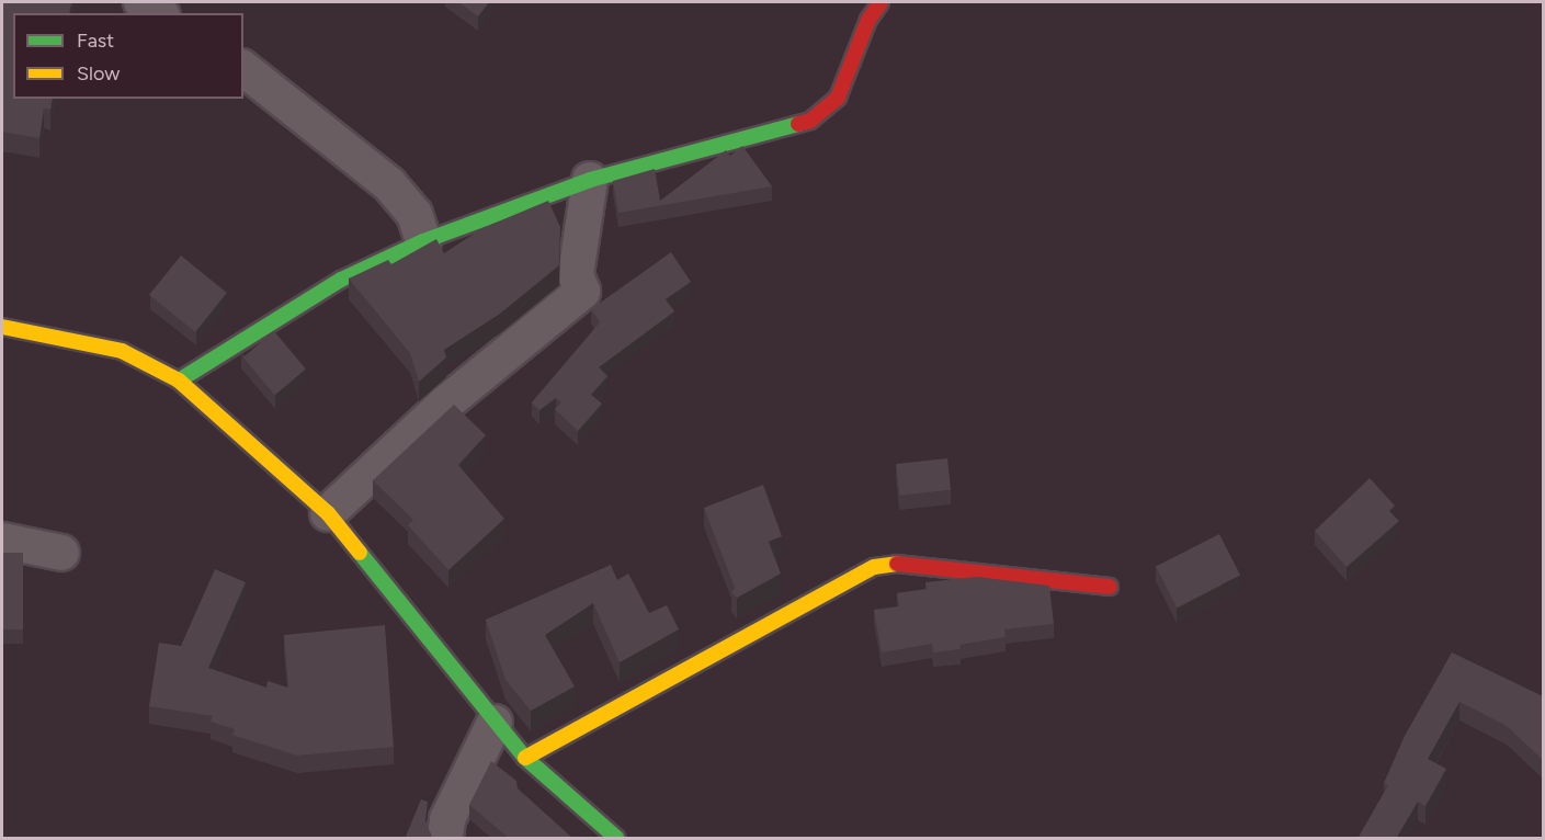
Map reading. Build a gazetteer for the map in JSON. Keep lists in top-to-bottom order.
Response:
{
  "legend": ["Fast", "Slow"]
}
